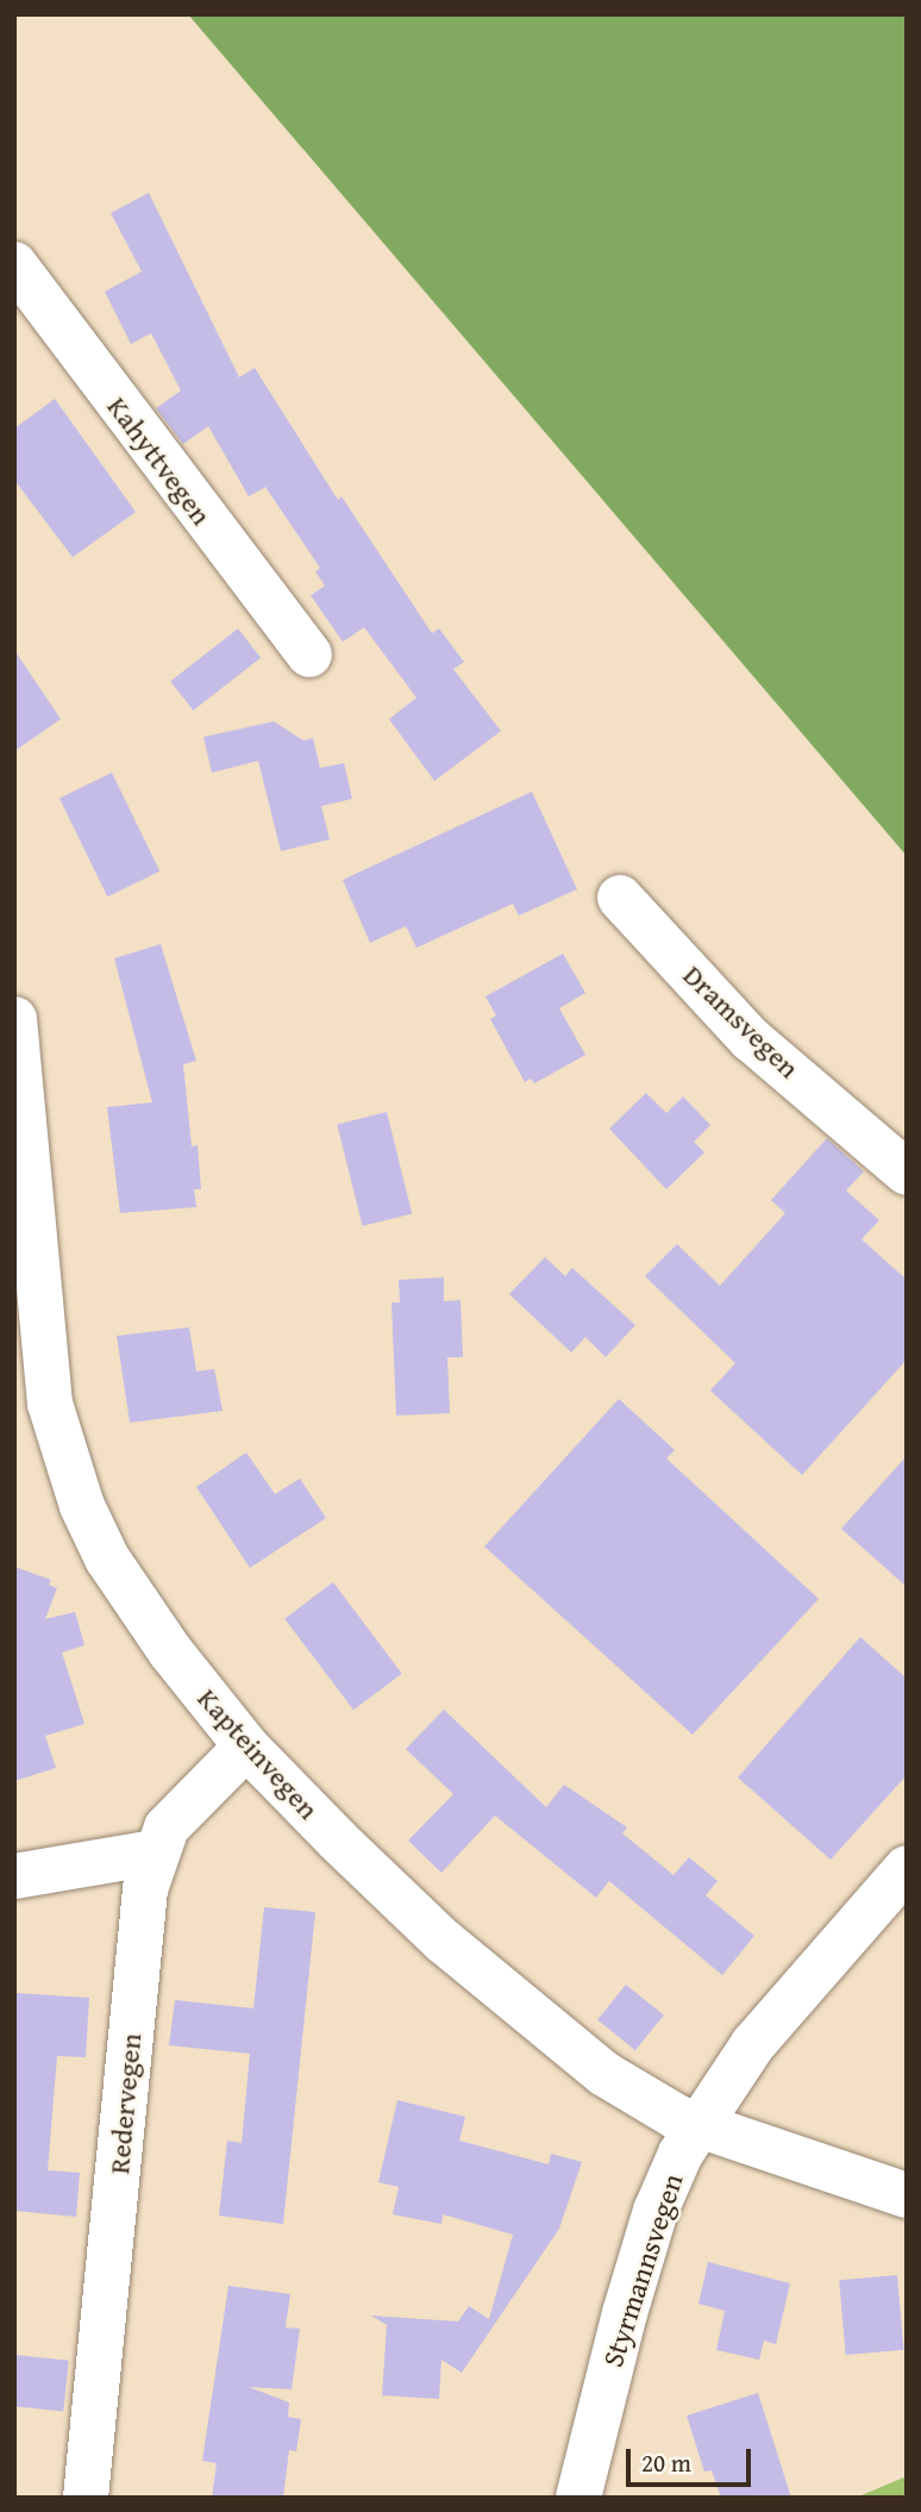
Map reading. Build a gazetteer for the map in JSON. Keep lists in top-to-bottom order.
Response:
{
  "streets": {
    "street": [
      "Kahyttvegen",
      "Dramsvegen",
      "Kapteinvegen",
      "Redervegen",
      "Styrmannsvegen"
    ]
  },
  "crossings": [
    ["Kapteinvegen", "Redervegen"],
    ["Kapteinvegen", "Styrmannsvegen"]
  ],
  "scale_bar": "20 m"
}
